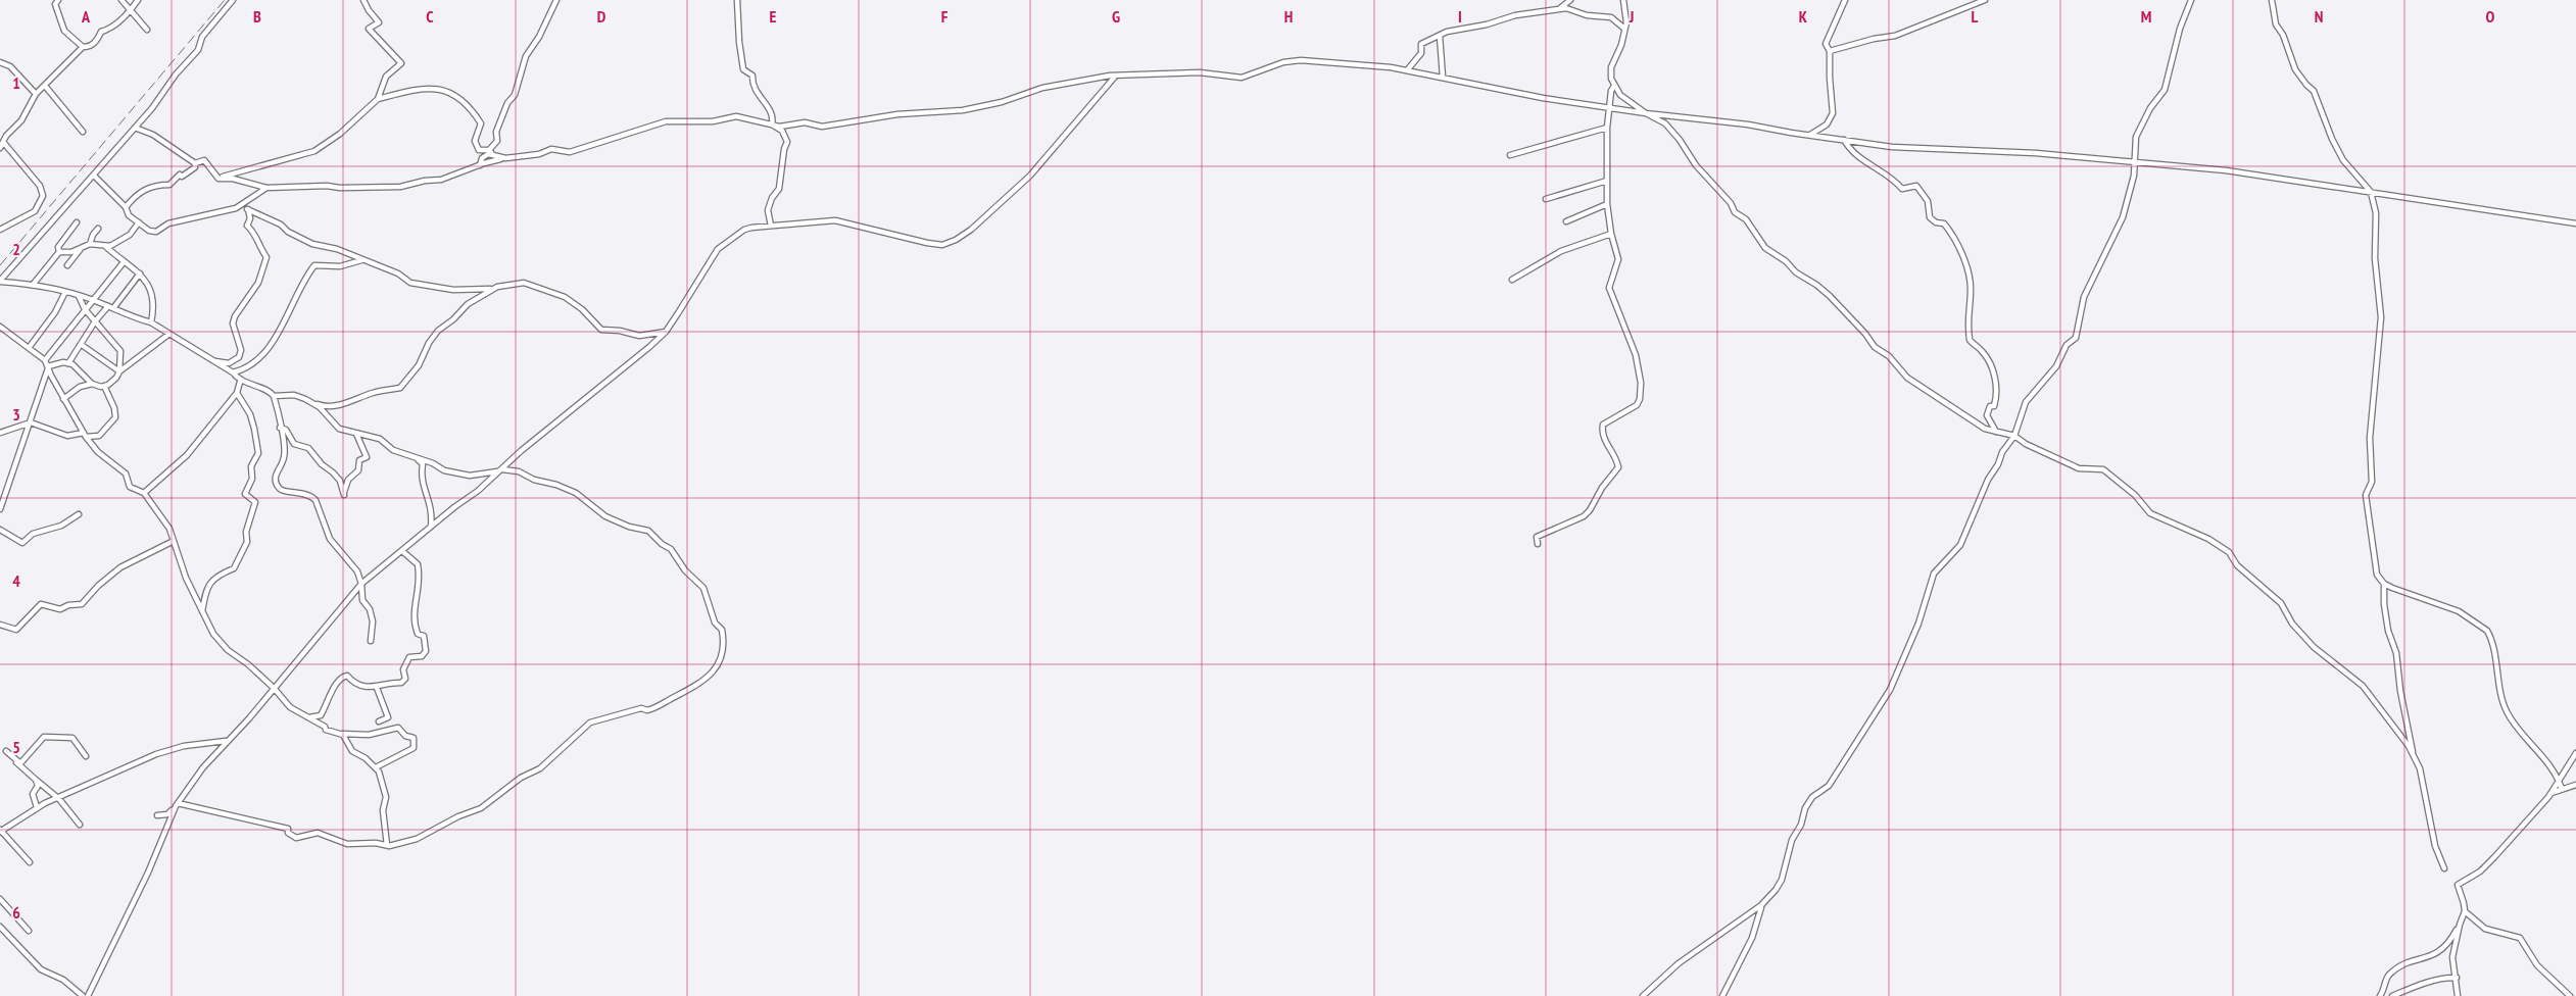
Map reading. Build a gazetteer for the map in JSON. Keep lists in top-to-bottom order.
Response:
{
  "grid": {
    "columns": [
      "A",
      "B",
      "C",
      "D",
      "E",
      "F",
      "G",
      "H",
      "I",
      "J",
      "K",
      "L",
      "M",
      "N",
      "O"
    ],
    "rows": [
      "1",
      "2",
      "3",
      "4",
      "5",
      "6"
    ]
  }
}
